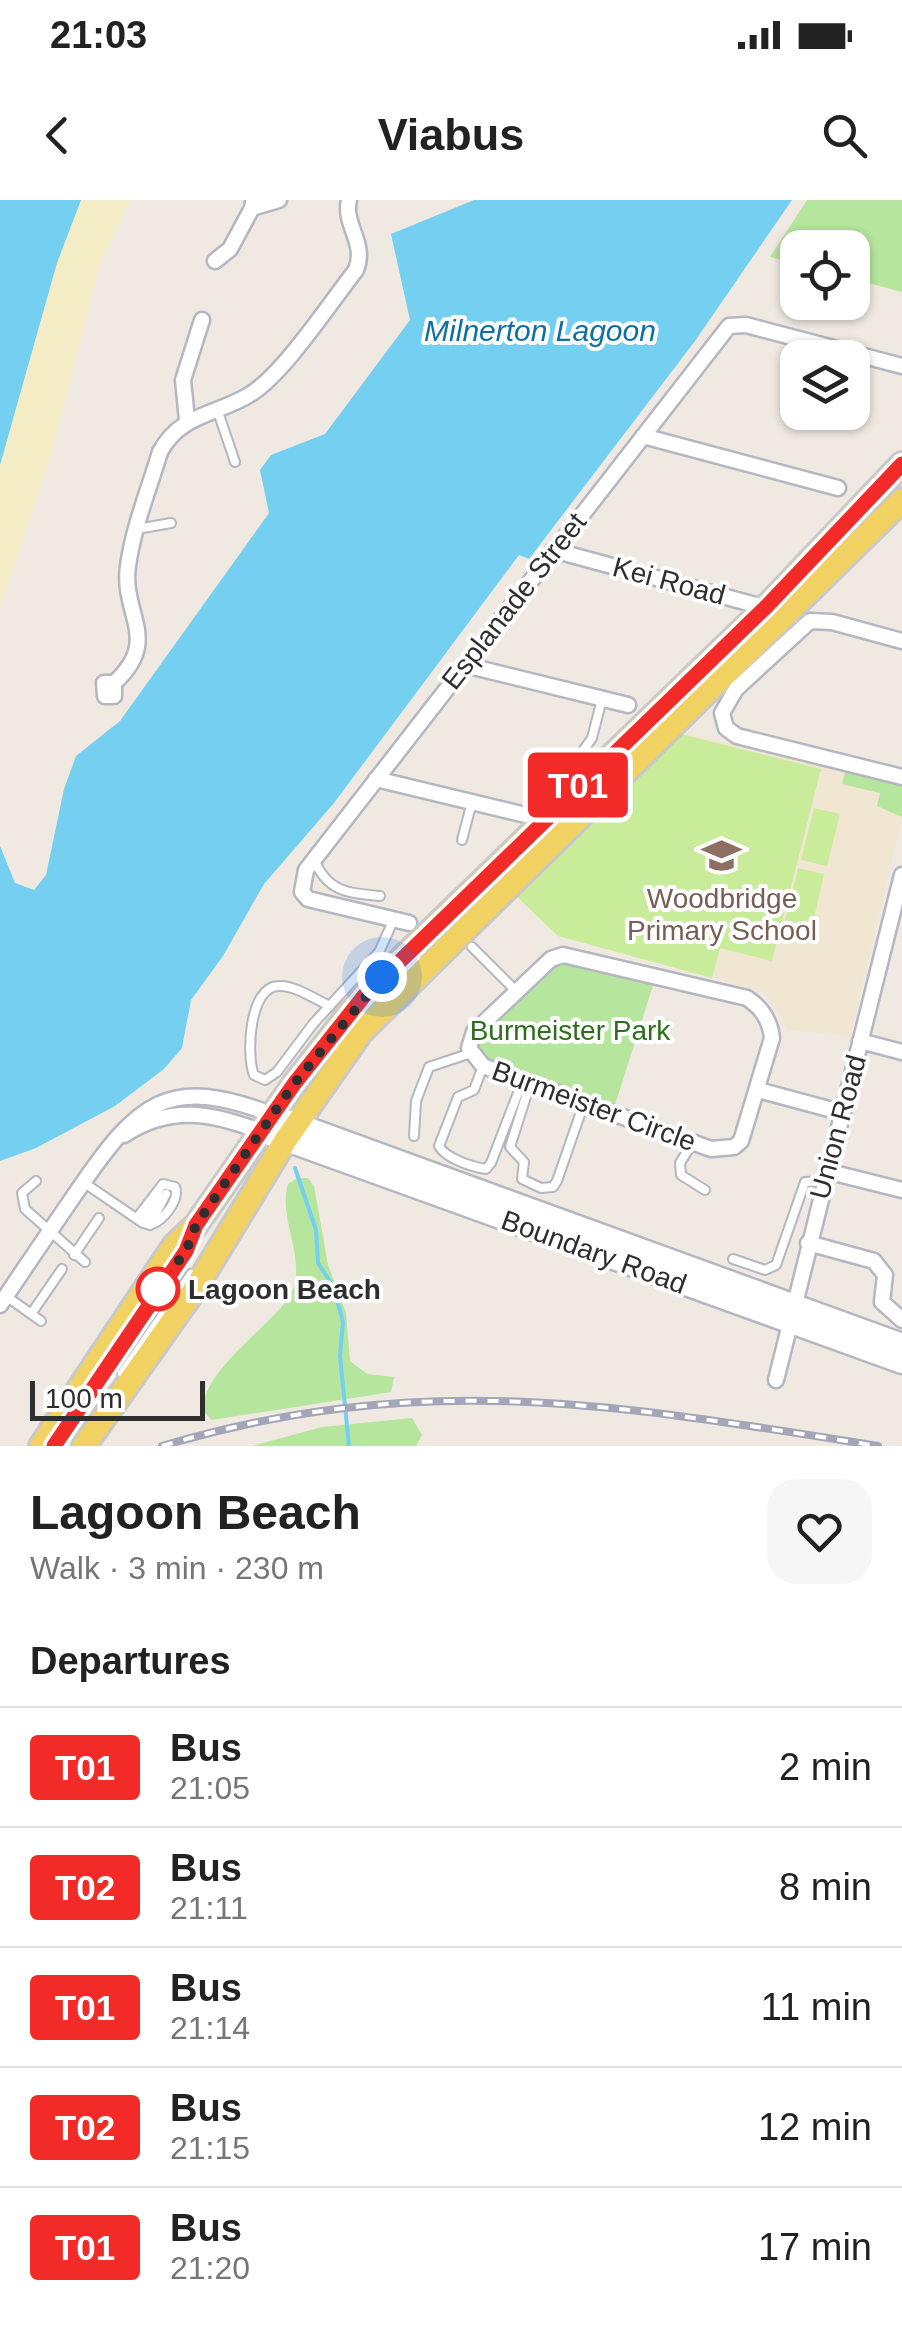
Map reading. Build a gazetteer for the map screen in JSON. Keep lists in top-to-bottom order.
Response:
{
  "streets": {
    "main road": ["Boundary Road"],
    "street": [
      "Kei Road",
      "Esplanade Street",
      "Burmeister Circle",
      "Union Road"
    ]
  },
  "crossings": [
    ["Kei Road", "Esplanade Street"],
    ["Union Road", "Boundary Road"]
  ],
  "water": ["Milnerton Lagoon"],
  "parks": ["Burmeister Park"],
  "places": {
    "school or university": ["Woodbridge Primary School"],
    "other": ["Lagoon Beach"]
  },
  "lines": ["bus line T01"],
  "scale_bar": "100 m",
  "page": {
    "status": "21:03",
    "header": "Viabus",
    "on_map": "T01",
    "scale": "100 m",
    "heading": [
      ["Lagoon Beach", "Walk · 3 min · 230 m"],
      "Departures"
    ],
    "list": [
      {
        "mark": "T01",
        "name": "Bus",
        "note": "21:05",
        "value": "2 min"
      },
      {
        "mark": "T02",
        "name": "Bus",
        "note": "21:11",
        "value": "8 min"
      },
      {
        "mark": "T01",
        "name": "Bus",
        "note": "21:14",
        "value": "11 min"
      },
      {
        "mark": "T02",
        "name": "Bus",
        "note": "21:15",
        "value": "12 min"
      },
      {
        "mark": "T01",
        "name": "Bus",
        "note": "21:20",
        "value": "17 min"
      }
    ]
  }
}
